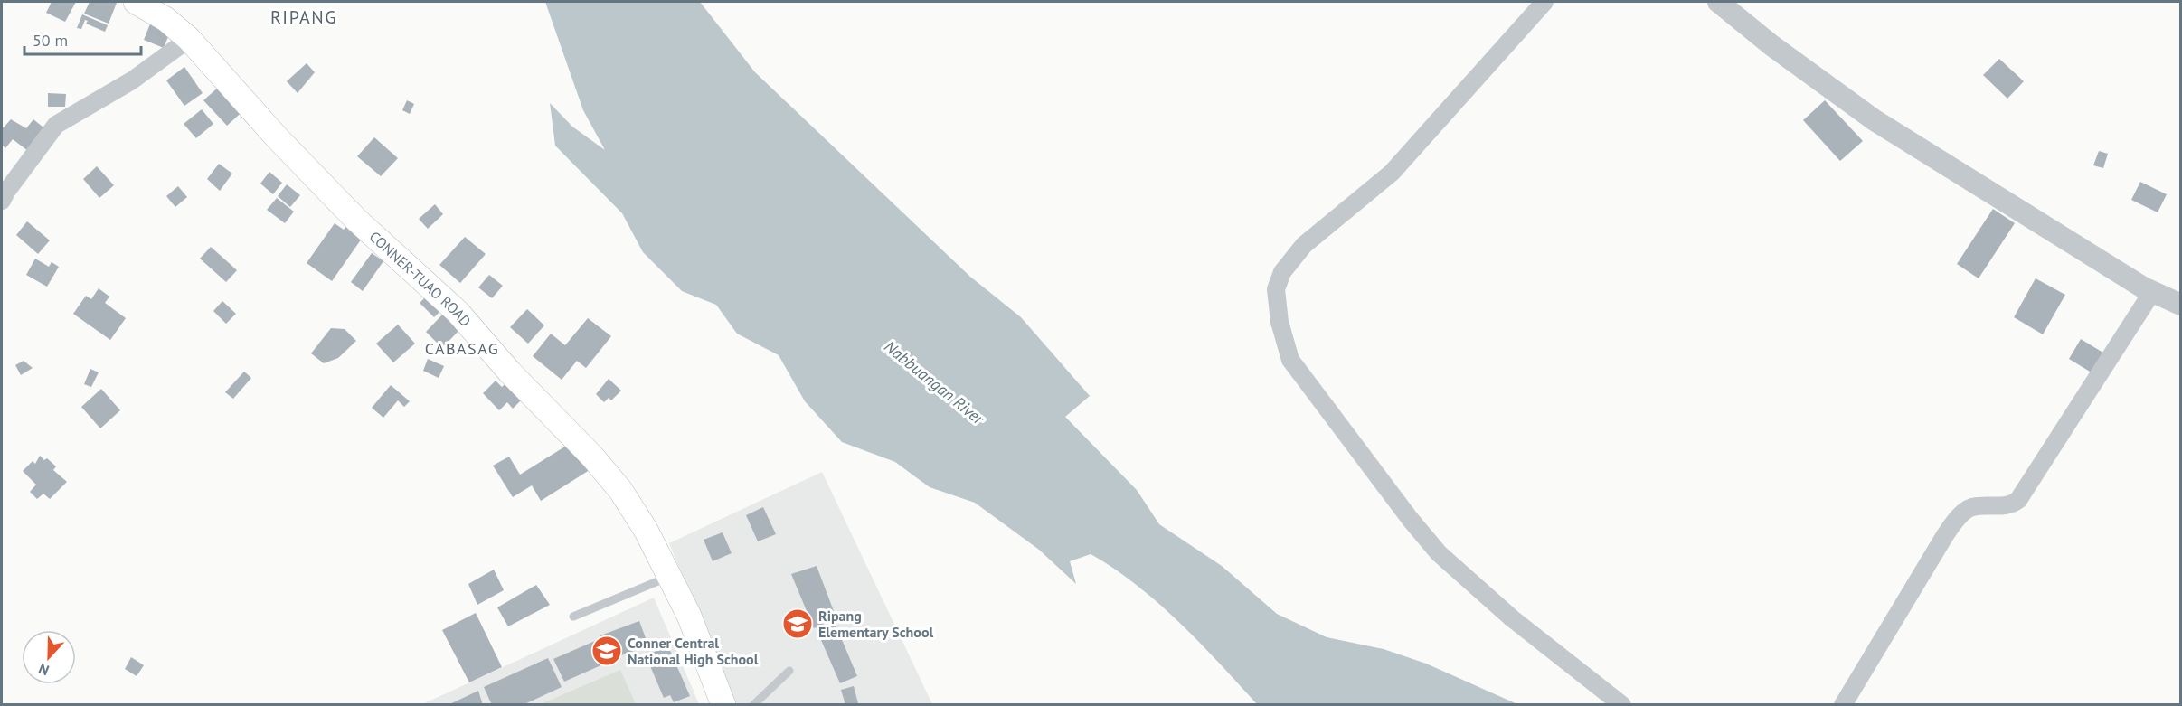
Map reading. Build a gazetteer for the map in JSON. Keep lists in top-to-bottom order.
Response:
{
  "streets": {
    "main road": ["CONNER-TUAO ROAD"]
  },
  "districts": ["RIPANG", "CABASAG"],
  "water": ["Nabbuangan River"],
  "places": {
    "school or university": ["Ripang Elementary School", "Conner Central National High School"]
  },
  "scale_bar": "50 m",
  "north": "bottom"
}
